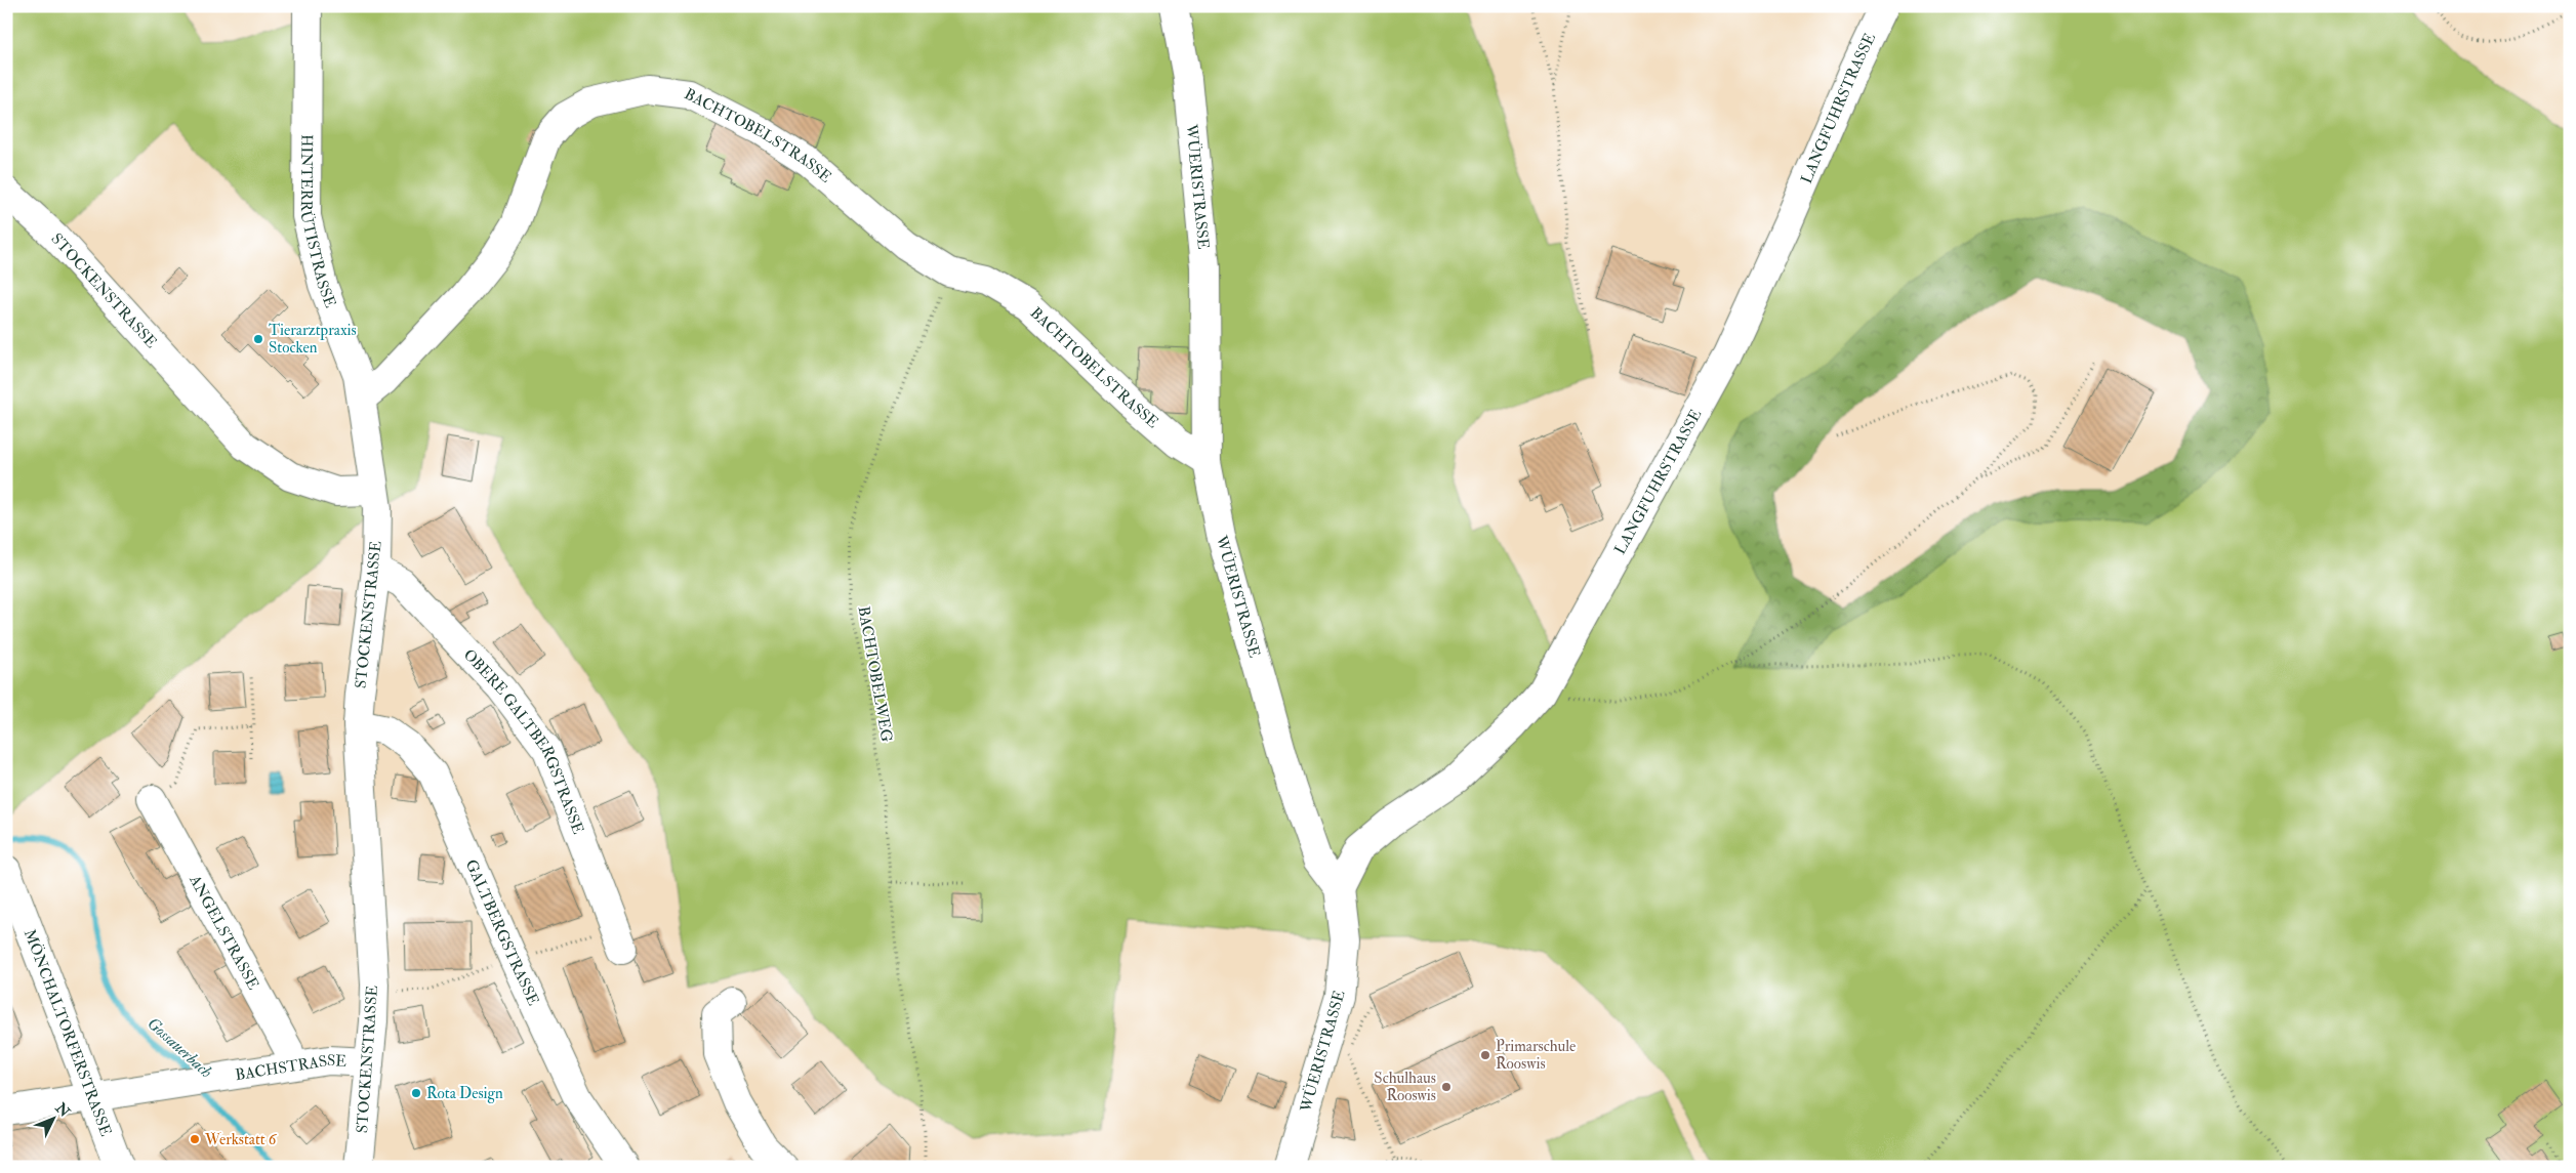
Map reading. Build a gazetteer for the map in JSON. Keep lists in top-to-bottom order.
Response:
{
  "streets": {
    "street": [
      "LANGFUHRSTRASSE",
      "BACHTOBELSTRASSE",
      "WÜERISTRASSE",
      "HINTERRÜTISTRASSE",
      "STOCKENSTRASSE",
      "OBERE GALTBERGSTRASSE",
      "ANGELSTRASSE",
      "GALTBERGSTRASSE",
      "MÖNCHALTORFERSTRASSE",
      "BACHSTRASSE"
    ],
    "path": ["BACHTOBELWEG"]
  },
  "crossings": [
    ["LANGFUHRSTRASSE", "WÜERISTRASSE"],
    ["BACHTOBELSTRASSE", "WÜERISTRASSE"],
    ["BACHTOBELSTRASSE", "HINTERRÜTISTRASSE"],
    ["BACHTOBELSTRASSE", "BACHTOBELWEG"],
    ["HINTERRÜTISTRASSE", "STOCKENSTRASSE"],
    ["STOCKENSTRASSE", "OBERE GALTBERGSTRASSE"],
    ["STOCKENSTRASSE", "GALTBERGSTRASSE"],
    ["STOCKENSTRASSE", "BACHSTRASSE"],
    ["ANGELSTRASSE", "BACHSTRASSE"],
    ["MÖNCHALTORFERSTRASSE", "BACHSTRASSE"]
  ],
  "water": ["Gossauerbach"],
  "places": [
    "Tierarztpraxis Stocken",
    "Primarschule Rooswis",
    "Schulhaus Rooswis",
    "Rota Design",
    "Werkstatt 6"
  ],
  "north": "top right"
}
